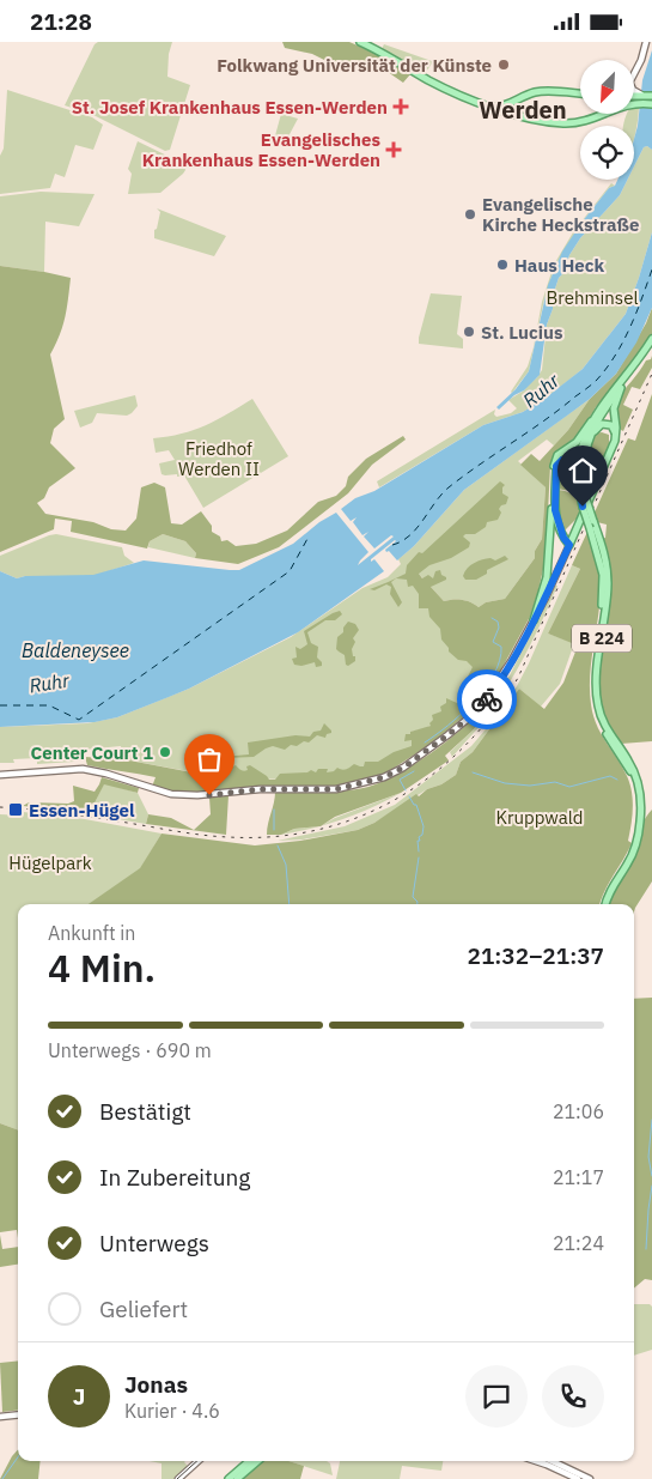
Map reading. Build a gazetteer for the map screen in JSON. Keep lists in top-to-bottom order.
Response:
{
  "streets": {
    "main road": ["B 224"]
  },
  "districts": ["Werden"],
  "water": ["Ruhr", "Baldeneysee"],
  "parks": [
    "Brehminsel",
    "Friedhof Werden II",
    "Kruppwald",
    "Hügelpark"
  ],
  "places": {
    "other": [
      "Folkwang Universität der Künste",
      "Evangelische Kirche Heckstraße",
      "Haus Heck",
      "St. Lucius",
      "Center Court 1"
    ],
    "health": ["St. Josef Krankenhaus Essen-Werden", "Evangelisches Krankenhaus Essen-Werden"],
    "transit": ["Essen-Hügel"]
  },
  "north": "bottom left",
  "page": {
    "status": "21:28",
    "heading": ["4 Min.", "Ankunft in", "21:32–21:37"],
    "panel": ["Jonas", "Kurier · 4.6"],
    "bar": "Unterwegs · 690 m",
    "list": [
      ["Bestätigt", "21:06"],
      ["In Zubereitung", "21:17"],
      ["Unterwegs", "21:24"],
      "Geliefert"
    ],
    "round": "J"
  }
}
